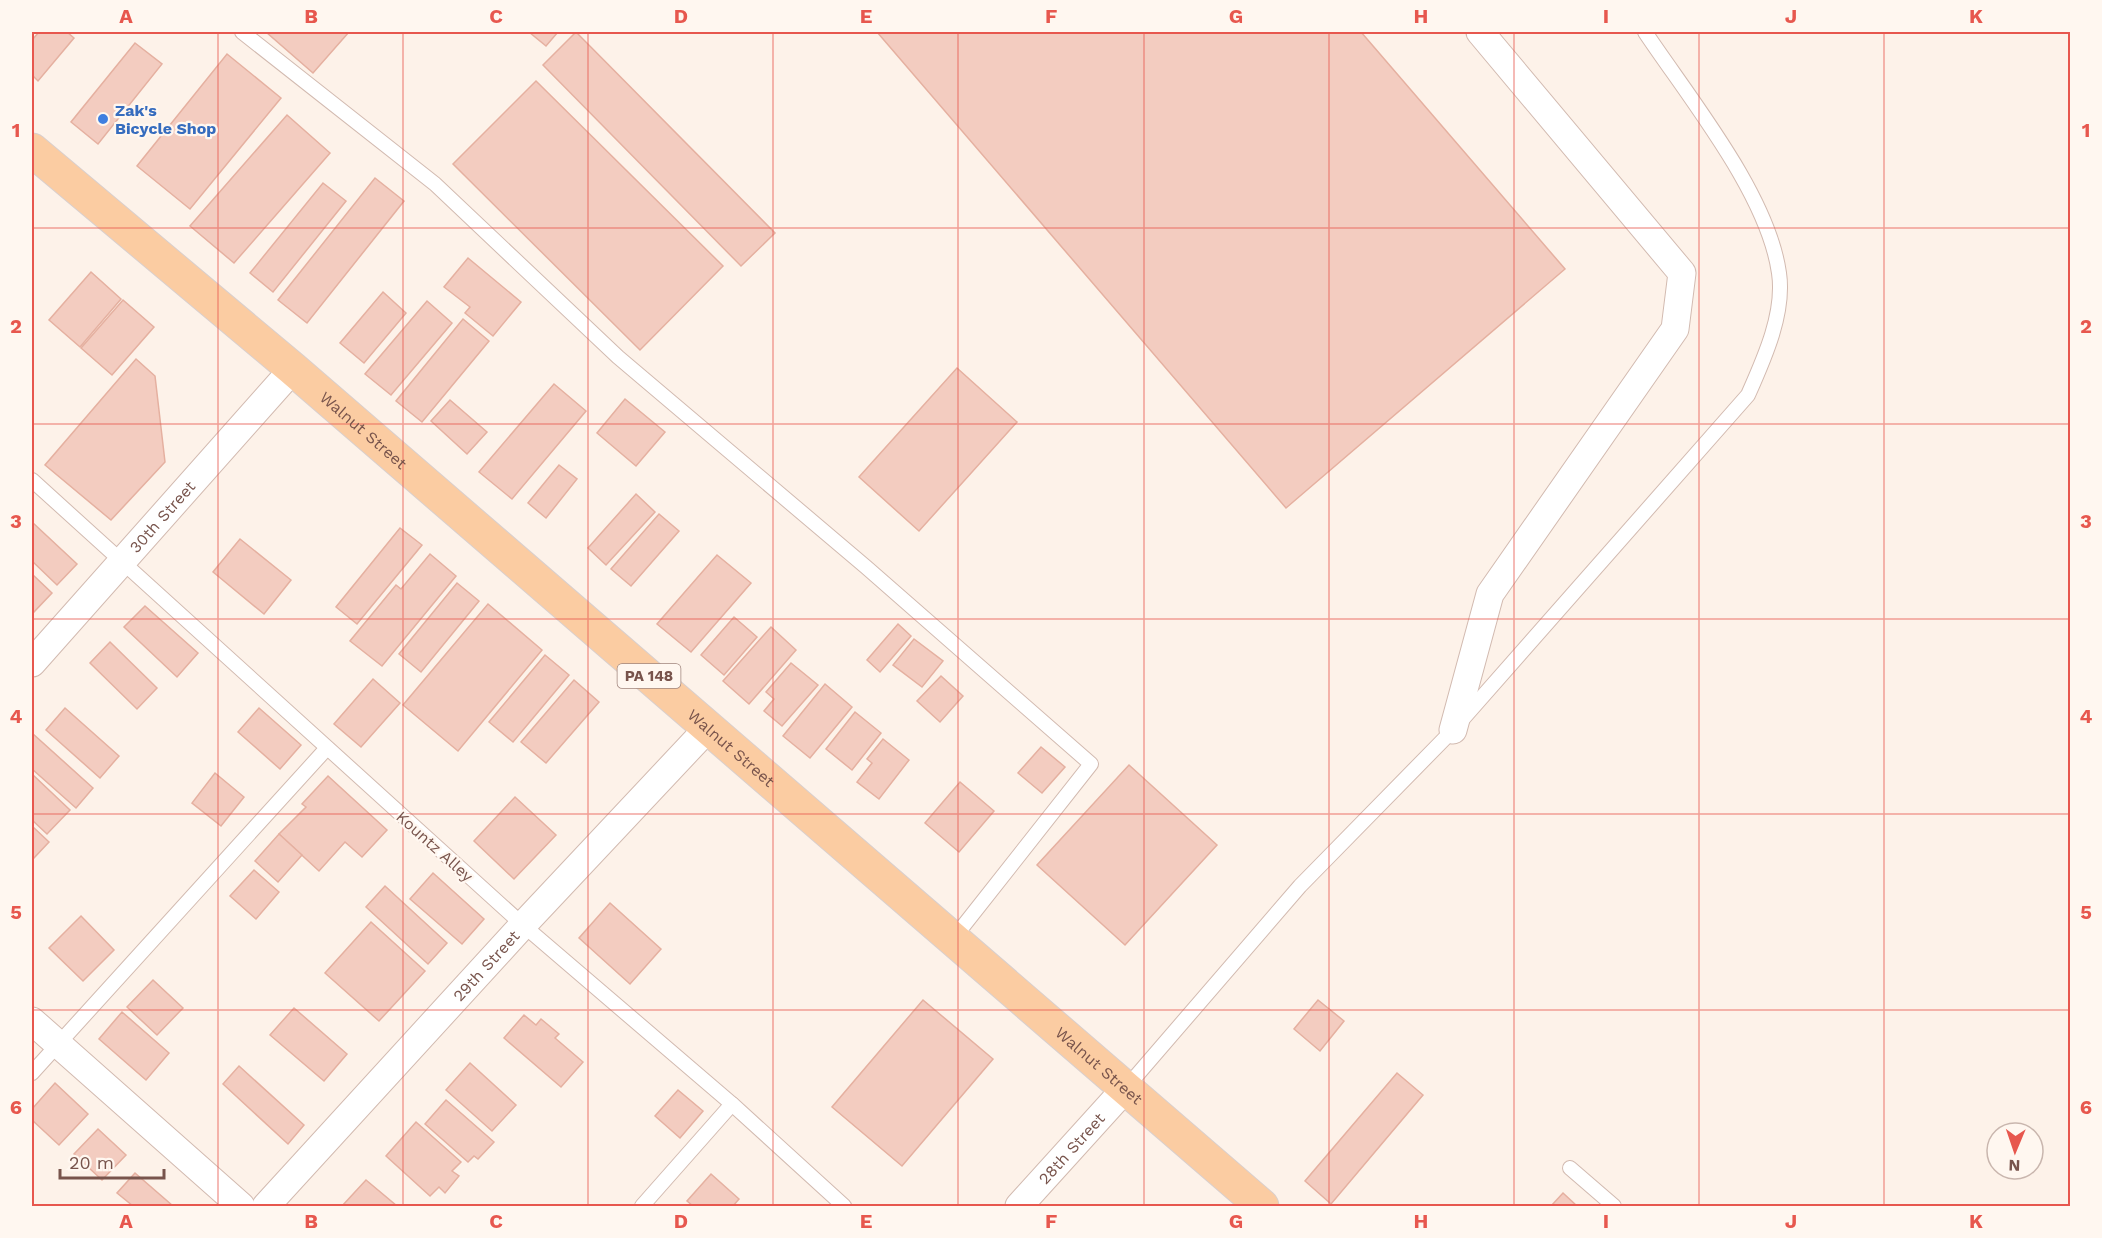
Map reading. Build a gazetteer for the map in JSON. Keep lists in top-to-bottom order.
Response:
{
  "streets": {
    "main road": ["Walnut Street", "PA 148"],
    "street": ["30th Street", "29th Street", "28th Street"],
    "lane": ["Kountz Alley"]
  },
  "crossings": [
    ["Walnut Street", "30th Street"],
    ["Walnut Street", "29th Street"],
    ["Walnut Street", "28th Street"],
    ["30th Street", "Kountz Alley"],
    ["Kountz Alley", "29th Street"]
  ],
  "places": ["Zak's Bicycle Shop"],
  "scale_bar": "20 m",
  "north": "bottom",
  "grid": {
    "columns": [
      "A",
      "B",
      "C",
      "D",
      "E",
      "F",
      "G",
      "H",
      "I",
      "J",
      "K"
    ],
    "rows": [
      "1",
      "2",
      "3",
      "4",
      "5",
      "6"
    ]
  }
}
